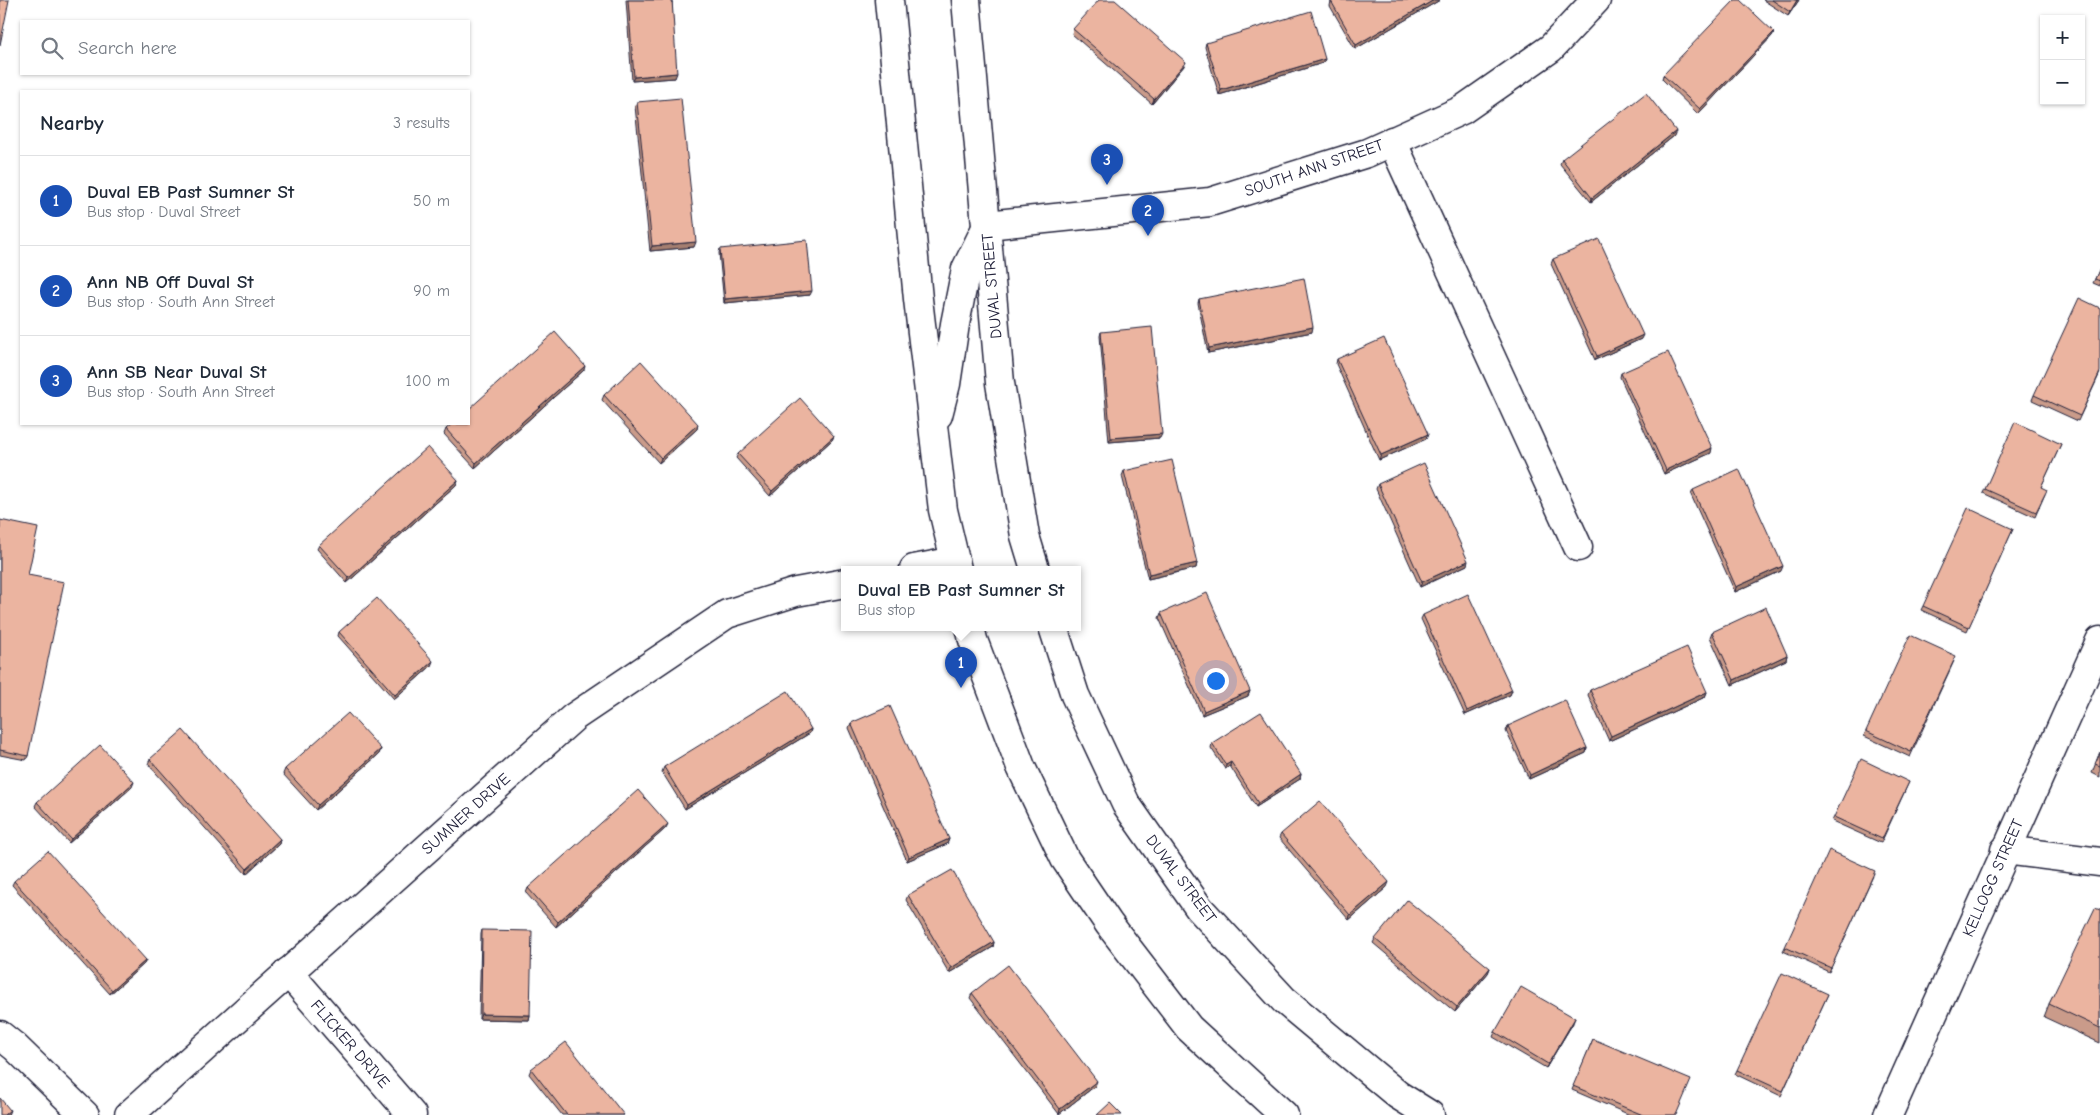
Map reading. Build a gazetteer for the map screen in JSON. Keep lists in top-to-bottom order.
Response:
{
  "streets": {
    "street": [
      "SOUTH ANN STREET",
      "DUVAL STREET",
      "SUMNER DRIVE",
      "KELLOGG STREET",
      "FLICKER DRIVE"
    ]
  },
  "crossings": [
    ["SOUTH ANN STREET", "DUVAL STREET"],
    ["SUMNER DRIVE", "FLICKER DRIVE"]
  ],
  "page": {
    "map_buttons": ["+", "−"],
    "search": "Search here",
    "heading": ["Nearby", "3 results"],
    "pins": ["3", "2", "1"],
    "list": [
      {
        "mark": "1",
        "name": "Duval EB Past Sumner St",
        "note": "Bus stop · Duval Street",
        "value": "50 m"
      },
      {
        "mark": "2",
        "name": "Ann NB Off Duval St",
        "note": "Bus stop · South Ann Street",
        "value": "90 m"
      },
      {
        "mark": "3",
        "name": "Ann SB Near Duval St",
        "note": "Bus stop · South Ann Street",
        "value": "100 m"
      }
    ],
    "popup": ["Duval EB Past Sumner St", "Bus stop"]
  }
}
